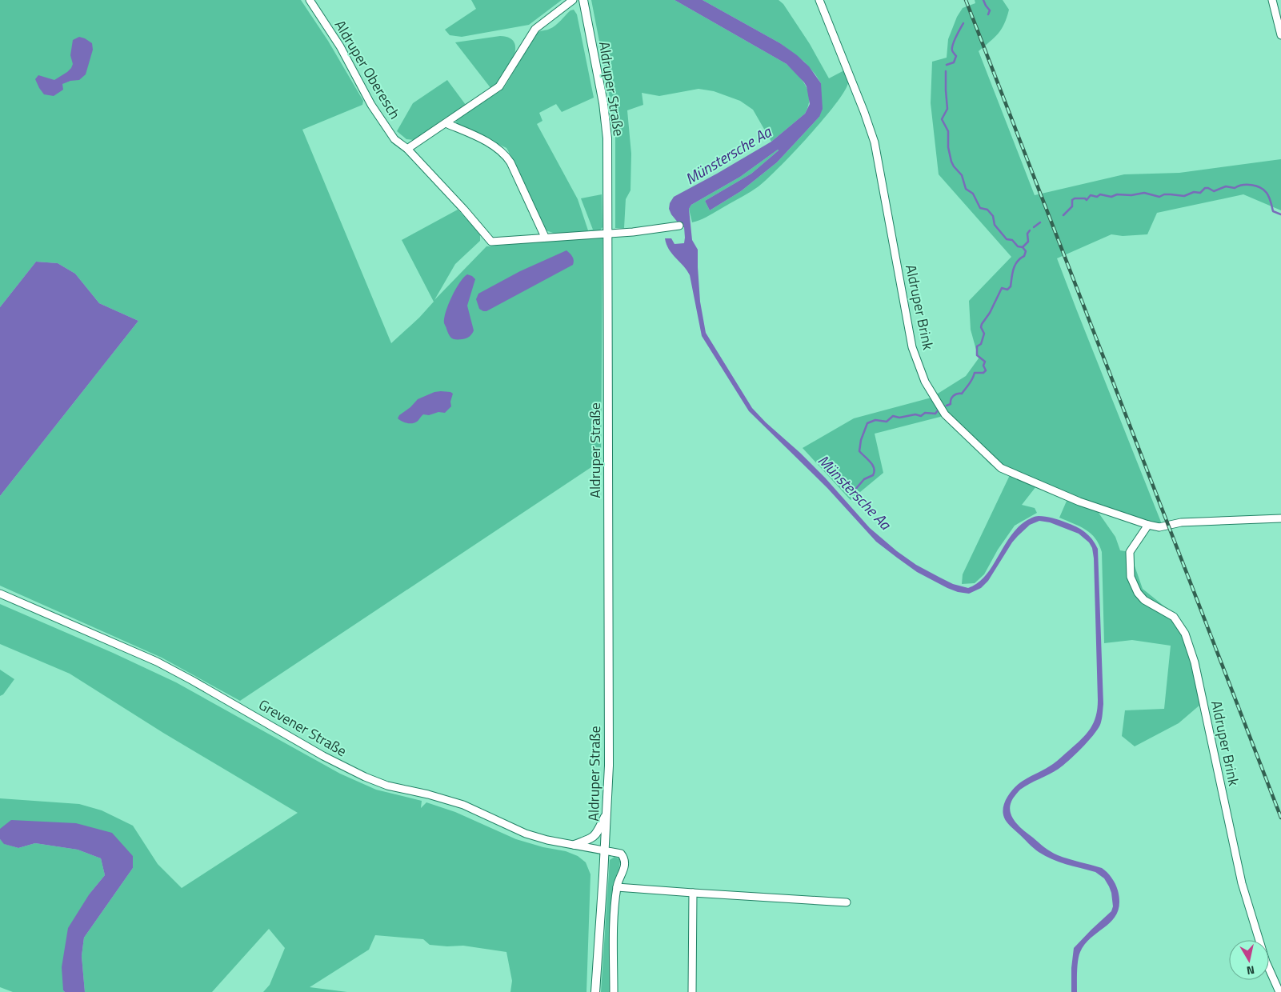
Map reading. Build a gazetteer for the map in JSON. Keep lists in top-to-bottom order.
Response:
{
  "streets": {
    "main road": ["Aldruper Straße"],
    "street": ["Aldruper Oberesch", "Aldruper Brink", "Grevener Straße"]
  },
  "crossings": [
    ["Aldruper Oberesch", "Aldruper Straße"],
    ["Aldruper Straße", "Grevener Straße"]
  ],
  "water": ["Münstersche Aa"],
  "north": "bottom"
}
